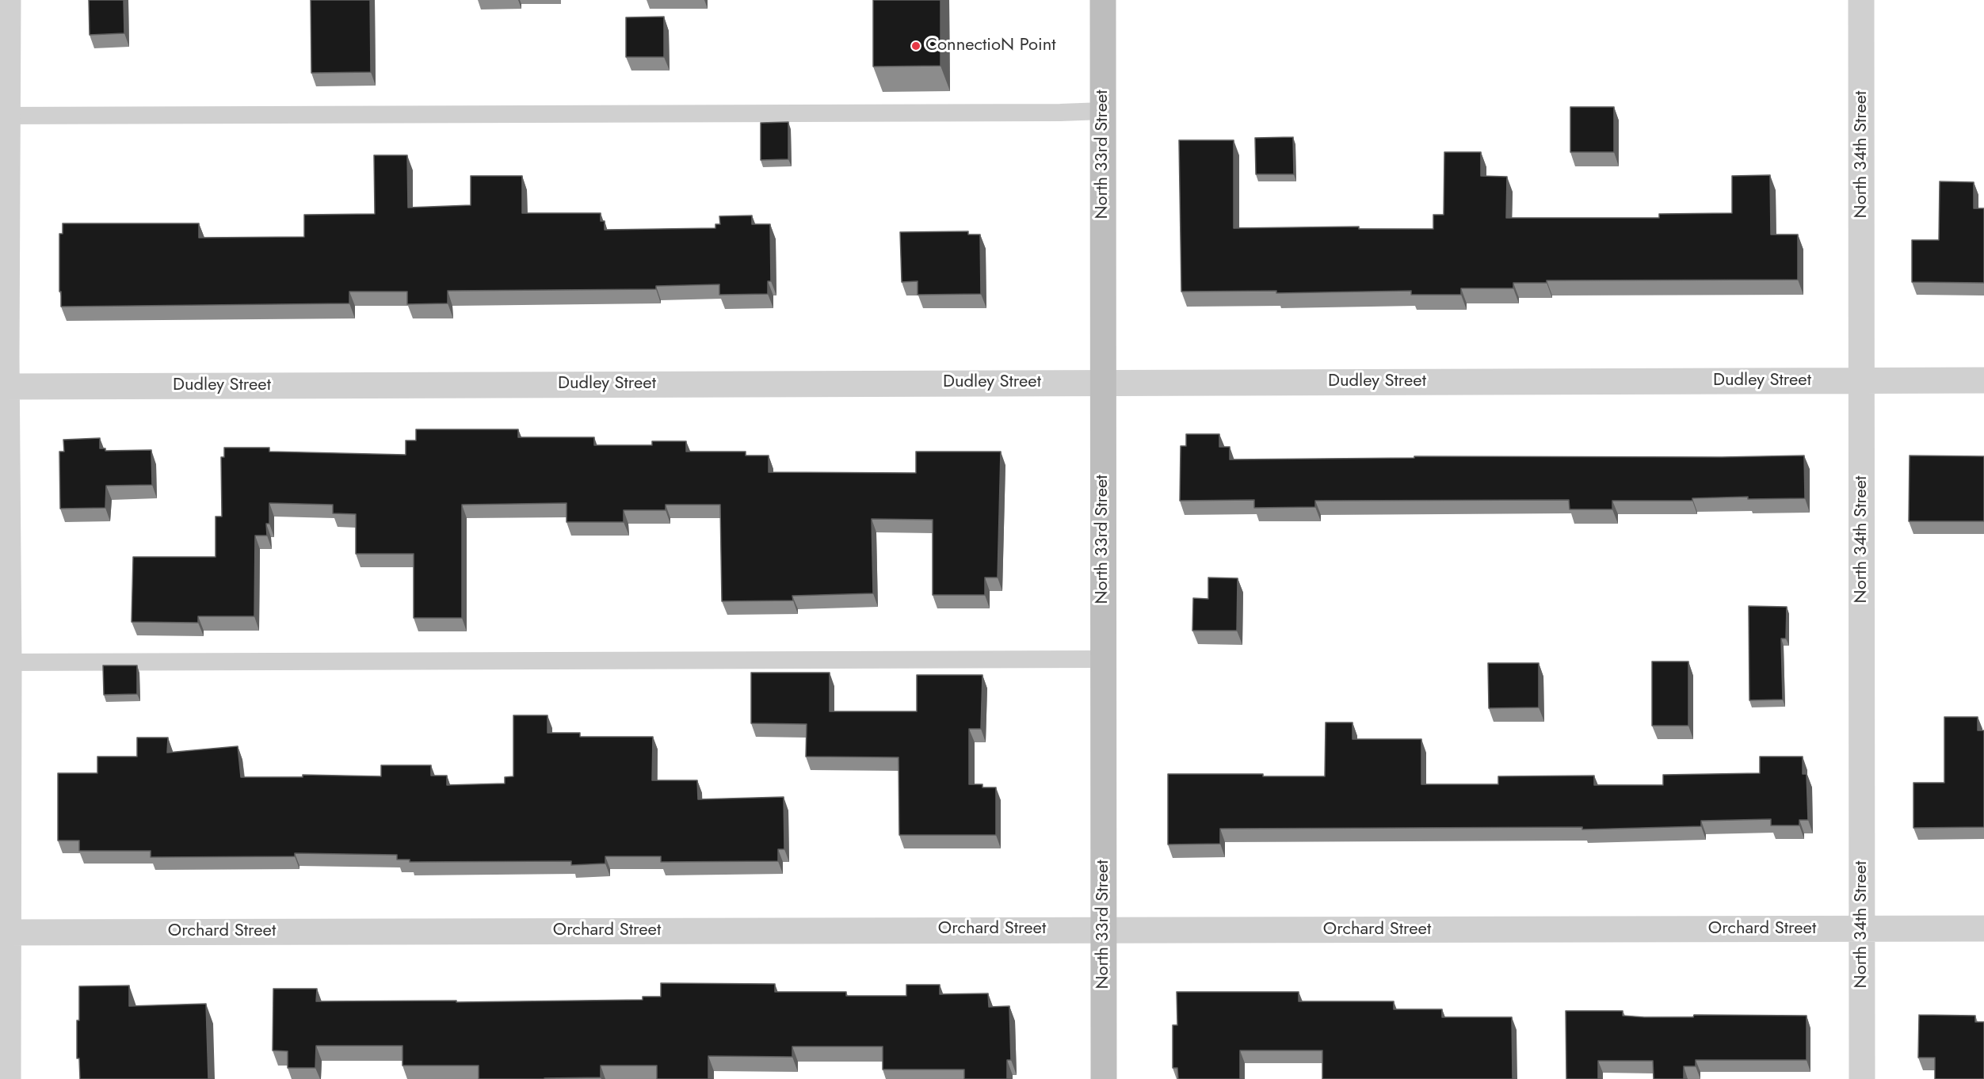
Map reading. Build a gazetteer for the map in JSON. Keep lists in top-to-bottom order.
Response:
{
  "streets": {
    "main road": ["North 33rd Street"],
    "street": ["North 34th Street", "Dudley Street", "Orchard Street"]
  },
  "crossings": [
    ["North 33rd Street", "Dudley Street"],
    ["North 33rd Street", "Orchard Street"],
    ["North 34th Street", "Dudley Street"],
    ["North 34th Street", "Orchard Street"]
  ],
  "places": ["ConnectioN Point"]
}
